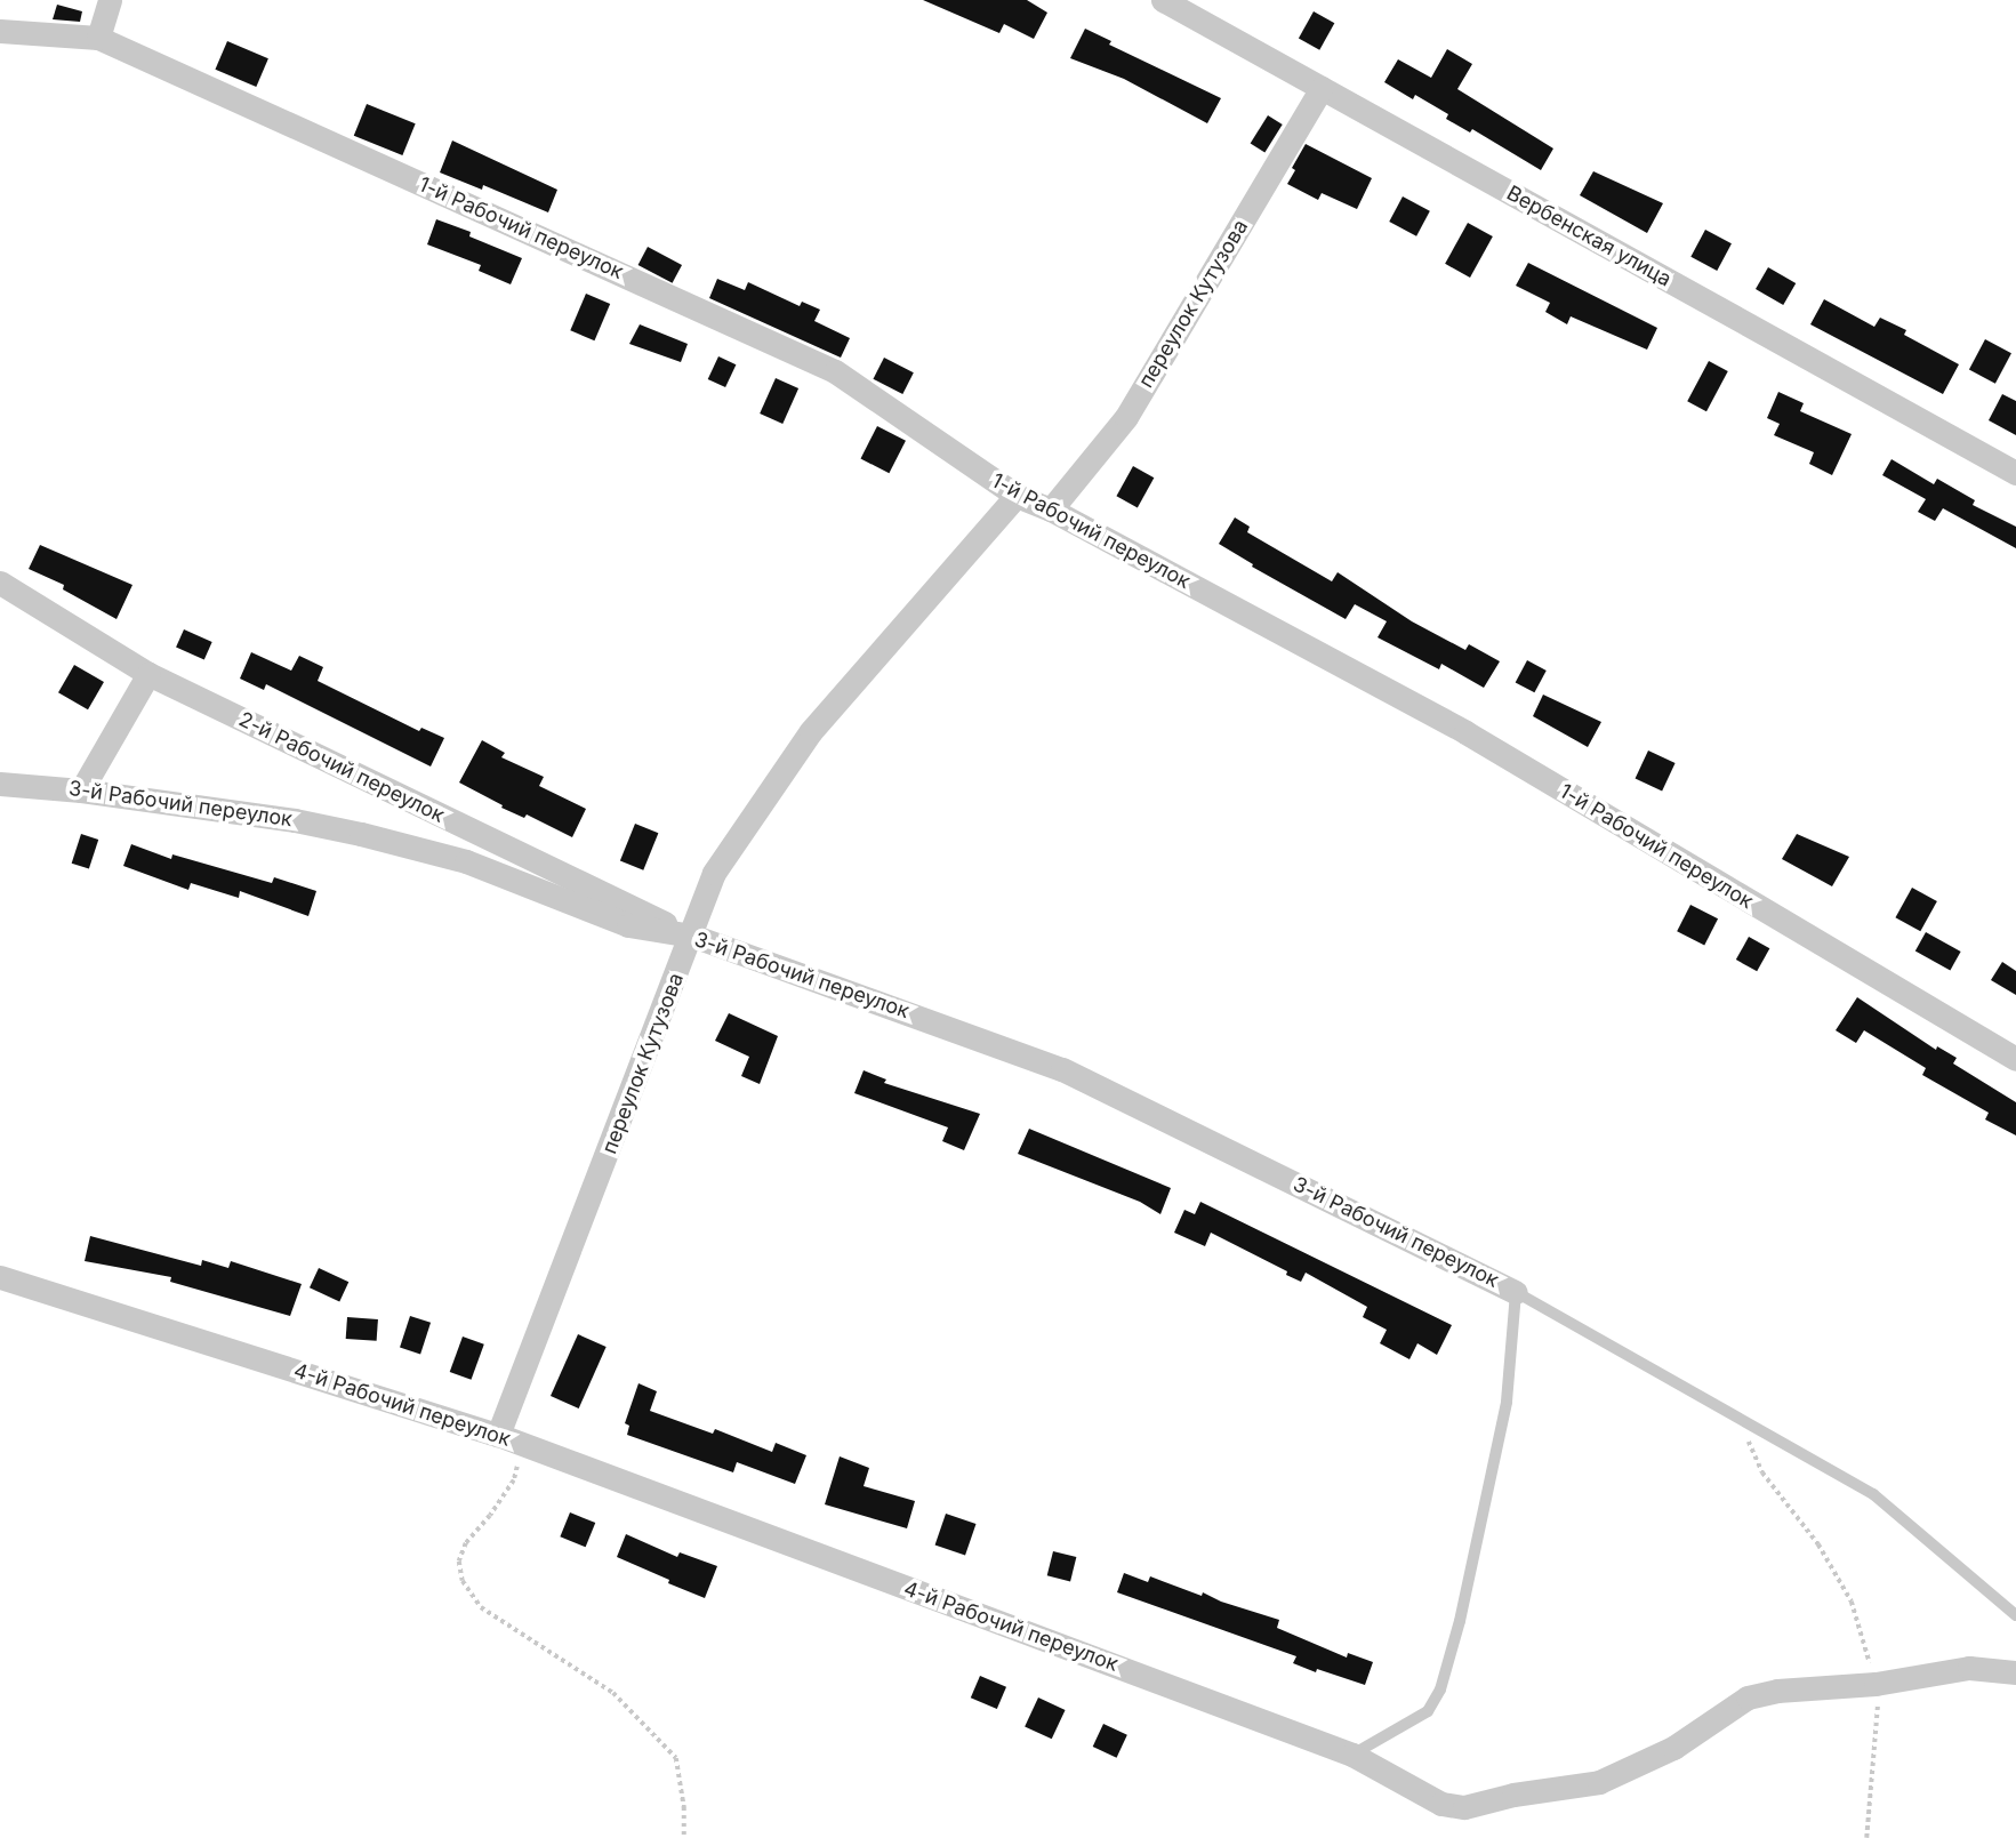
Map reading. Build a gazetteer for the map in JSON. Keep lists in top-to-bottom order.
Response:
{
  "streets": {
    "street": [
      "1-й Рабочий переулок",
      "Вербенская улица",
      "переулок Кутузова",
      "2-й Рабочий переулок",
      "3-й Рабочий переулок",
      "4-й Рабочий переулок"
    ]
  },
  "crossings": [
    ["1-й Рабочий переулок", "переулок Кутузова"],
    ["Вербенская улица", "переулок Кутузова"],
    ["переулок Кутузова", "2-й Рабочий переулок"],
    ["переулок Кутузова", "3-й Рабочий переулок"],
    ["переулок Кутузова", "4-й Рабочий переулок"],
    ["2-й Рабочий переулок", "3-й Рабочий переулок"]
  ]
}
